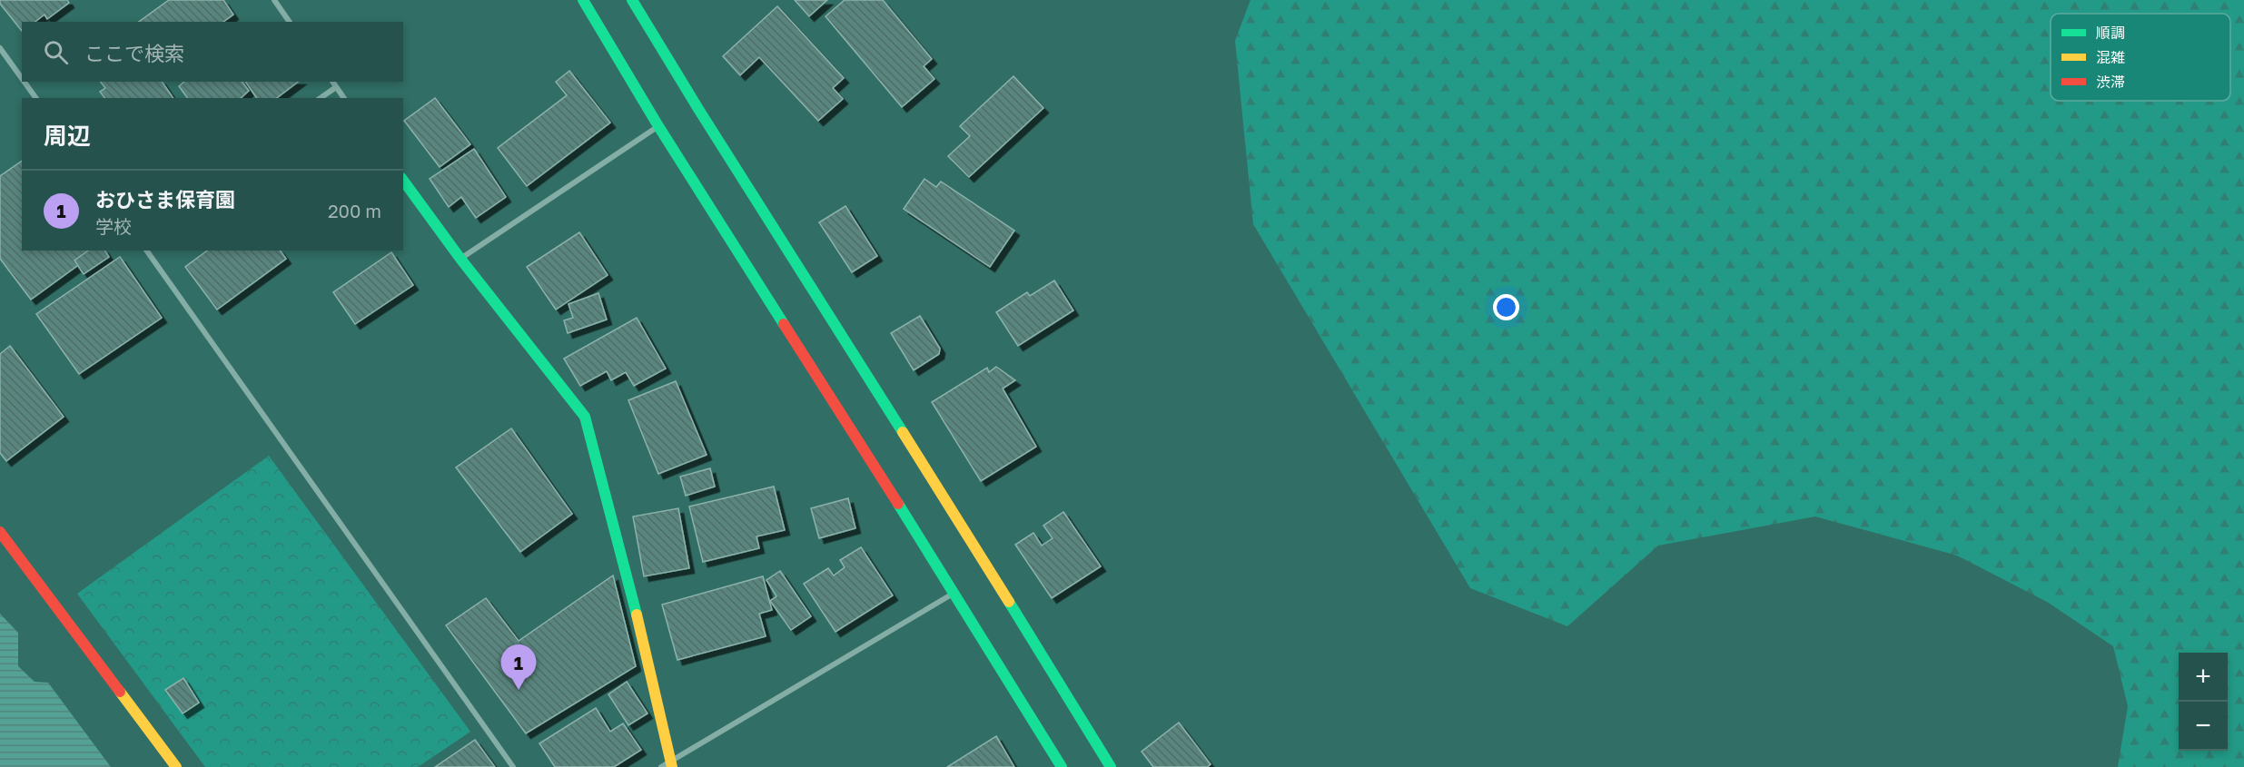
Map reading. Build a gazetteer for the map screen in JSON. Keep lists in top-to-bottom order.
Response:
{
  "legend": ["順調", "混雑", "渋滞"],
  "page": {
    "search": "ここで検索",
    "heading": "周辺",
    "list": [
      {
        "mark": "1",
        "name": "おひさま保育園",
        "note": "学校",
        "value": "200 m"
      }
    ],
    "pins": "1",
    "map_buttons": ["+", "−"]
  }
}
